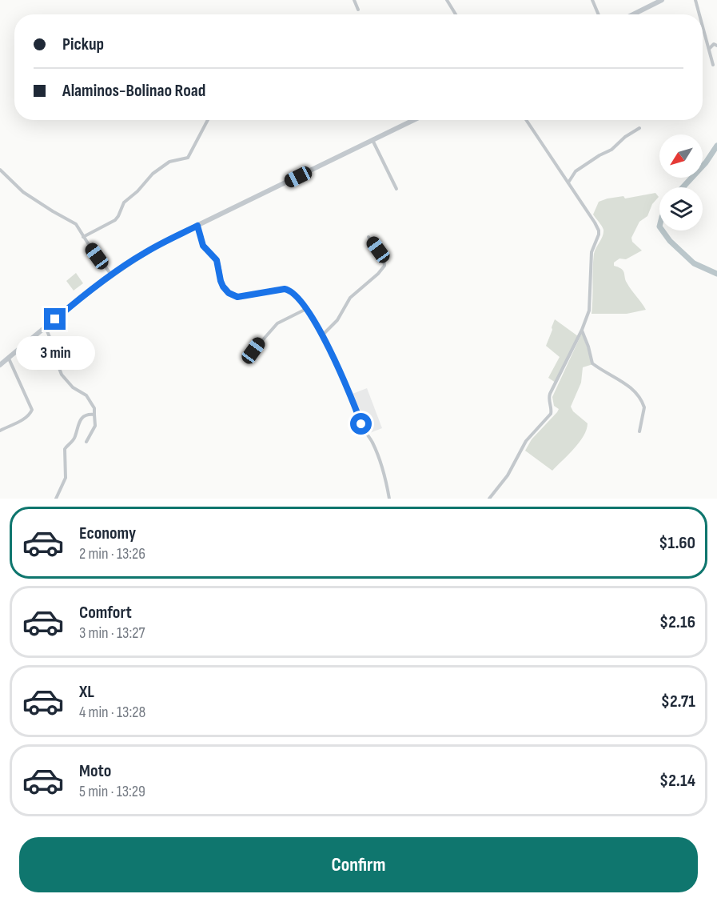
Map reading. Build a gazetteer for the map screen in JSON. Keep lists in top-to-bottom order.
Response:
{
  "north": "bottom left",
  "page": {
    "banner": ["Pickup", "Alaminos-Bolinao Road"],
    "bubble": "3 min",
    "list": [
      {
        "name": "Economy",
        "note": "2 min · 13:26",
        "value": "$1.60"
      },
      {
        "name": "Comfort",
        "note": "3 min · 13:27",
        "value": "$2.16"
      },
      {
        "name": "XL",
        "note": "4 min · 13:28",
        "value": "$2.71"
      },
      {
        "name": "Moto",
        "note": "5 min · 13:29",
        "value": "$2.14"
      }
    ],
    "buttons": "Confirm"
  }
}
